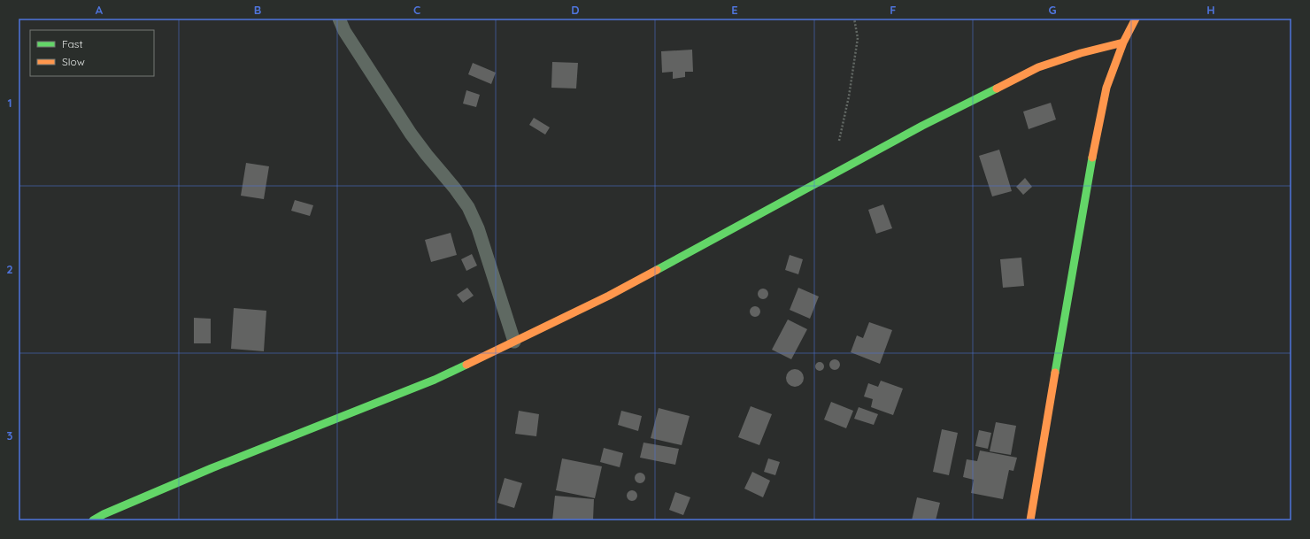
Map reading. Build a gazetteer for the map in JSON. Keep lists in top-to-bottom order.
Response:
{
  "legend": ["Fast", "Slow"],
  "grid": {
    "columns": [
      "A",
      "B",
      "C",
      "D",
      "E",
      "F",
      "G",
      "H"
    ],
    "rows": ["1", "2", "3"]
  }
}
